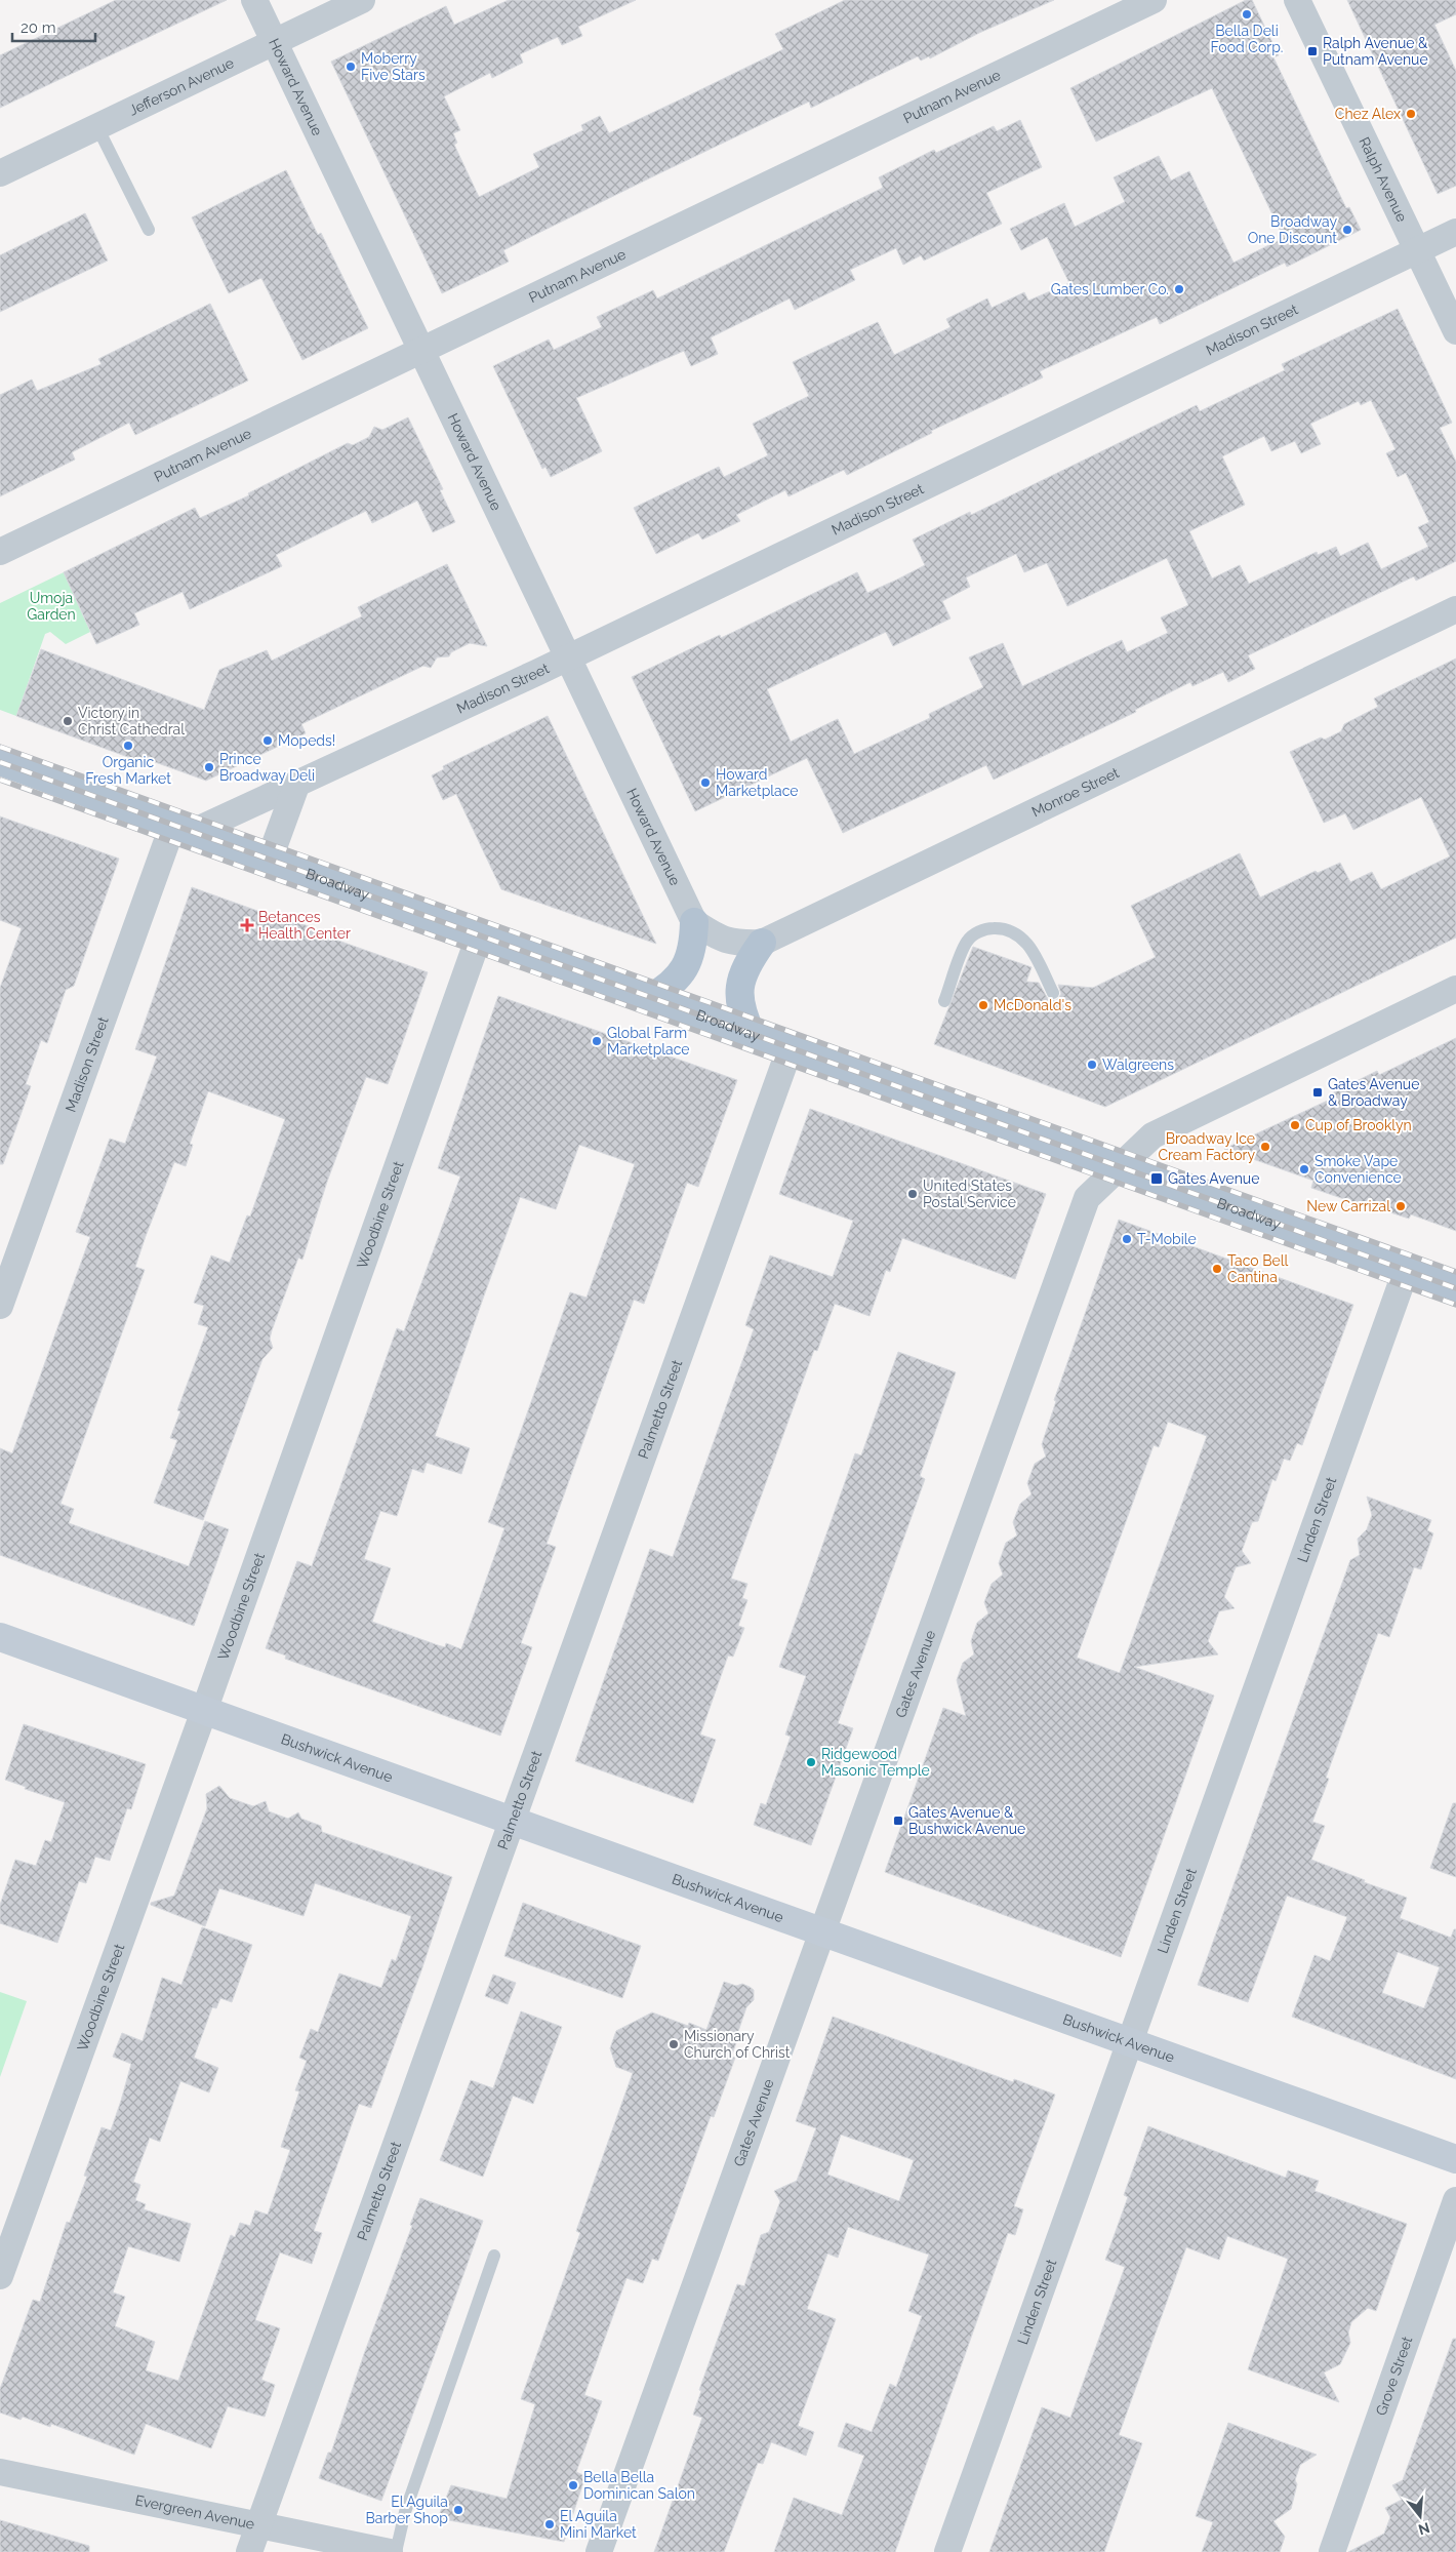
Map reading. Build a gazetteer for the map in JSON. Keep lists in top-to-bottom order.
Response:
{
  "streets": {
    "main road": ["Broadway", "Bushwick Avenue"],
    "street": [
      "Howard Avenue",
      "Jefferson Avenue",
      "Putnam Avenue",
      "Ralph Avenue",
      "Madison Street",
      "Monroe Street",
      "Woodbine Street",
      "Palmetto Street",
      "Linden Street",
      "Gates Avenue",
      "Grove Street",
      "Evergreen Avenue"
    ]
  },
  "crossings": [
    ["Howard Avenue", "Jefferson Avenue"],
    ["Howard Avenue", "Putnam Avenue"],
    ["Howard Avenue", "Madison Street"],
    ["Howard Avenue", "Monroe Street"],
    ["Ralph Avenue", "Madison Street"],
    ["Madison Street", "Broadway"],
    ["Broadway", "Woodbine Street"],
    ["Broadway", "Palmetto Street"],
    ["Broadway", "Linden Street"],
    ["Broadway", "Gates Avenue"],
    ["Woodbine Street", "Bushwick Avenue"],
    ["Palmetto Street", "Bushwick Avenue"],
    ["Palmetto Street", "Evergreen Avenue"],
    ["Linden Street", "Bushwick Avenue"],
    ["Gates Avenue", "Bushwick Avenue"]
  ],
  "parks": ["Umoja Garden"],
  "places": {
    "other": [
      "Bella Deli Food Corp.",
      "Moberry Five Stars",
      "Chez Alex",
      "Broadway One Discount",
      "Gates Lumber Co.",
      "Victory in Christ Cathedral",
      "Mopeds!",
      "Organic Fresh Market",
      "Prince Broadway Deli",
      "Howard Marketplace",
      "McDonald's",
      "Global Farm Marketplace",
      "Walgreens",
      "Cup of Brooklyn",
      "Broadway Ice Cream Factory",
      "Smoke Vape Convenience",
      "United States Postal Service",
      "New Carrizal",
      "T-Mobile",
      "Taco Bell Cantina",
      "Ridgewood Masonic Temple",
      "Missionary Church of Christ",
      "Bella Bella Dominican Salon",
      "El Aguila Barber Shop",
      "El Aguila Mini Market"
    ],
    "transit": [
      "Ralph Avenue & Putnam Avenue",
      "Gates Avenue & Broadway",
      "Gates Avenue",
      "Gates Avenue & Bushwick Avenue"
    ],
    "health": ["Betances Health Center"]
  },
  "scale_bar": "20 m",
  "north": "bottom"
}
